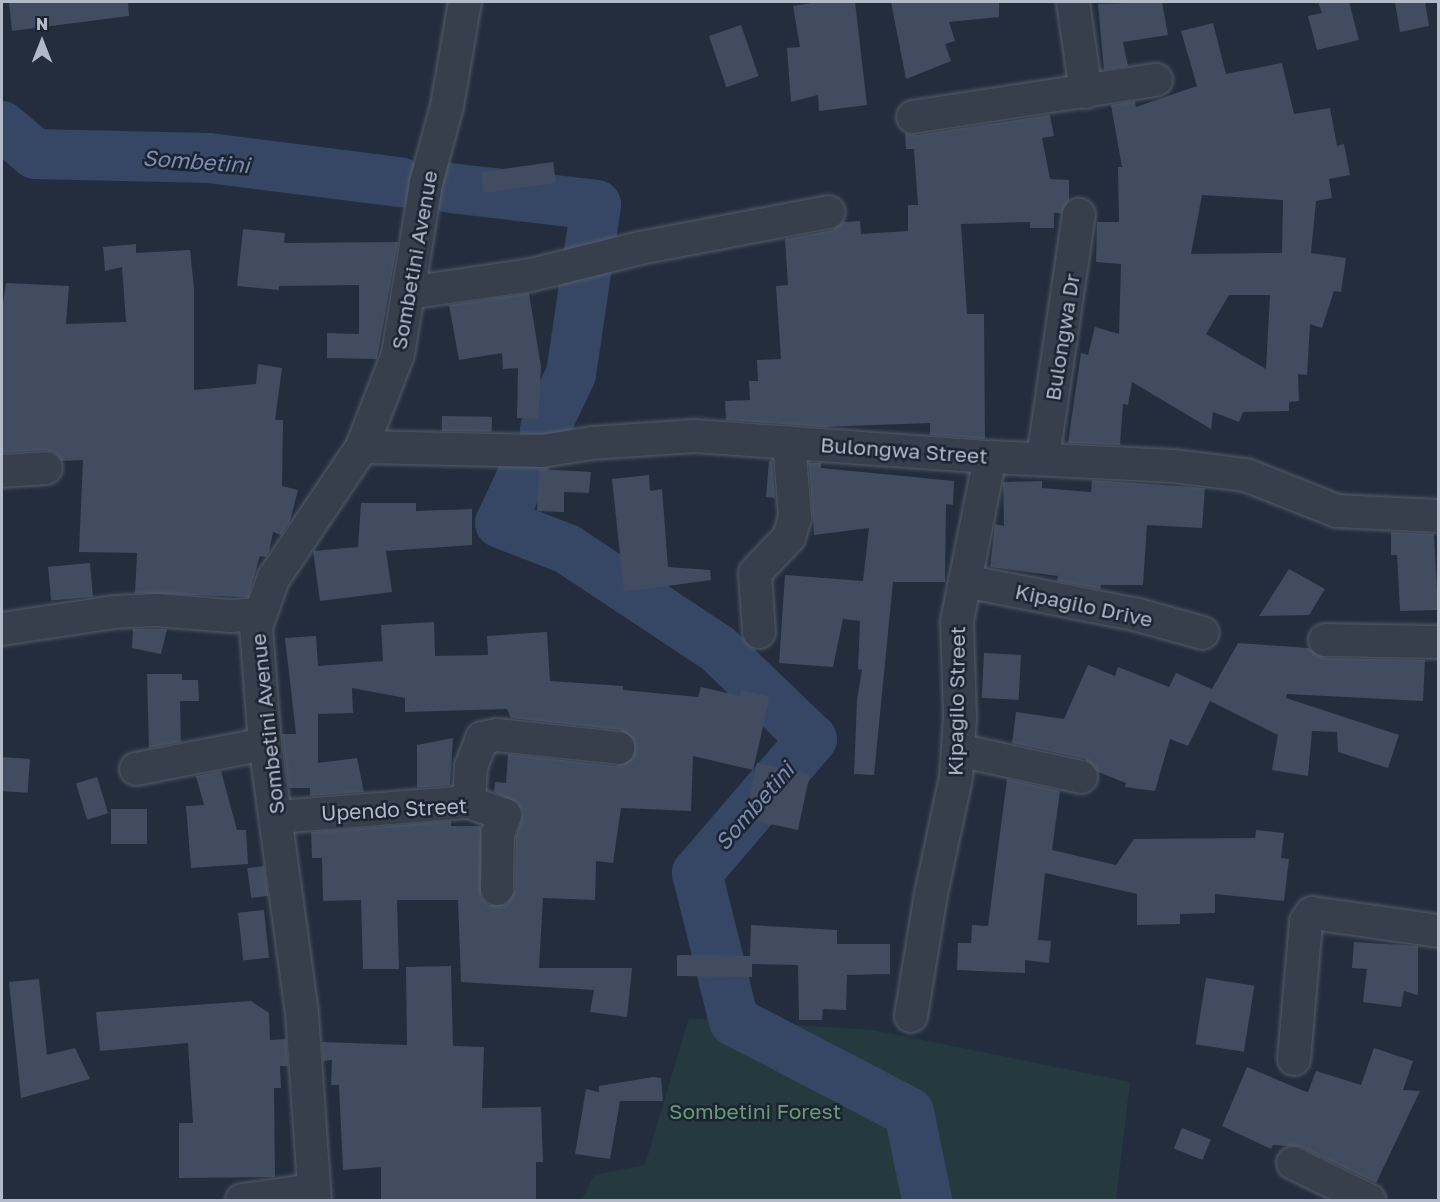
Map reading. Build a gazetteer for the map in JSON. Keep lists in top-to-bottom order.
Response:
{
  "streets": {
    "street": [
      "Sombetini Avenue",
      "Bulongwa Dr",
      "Bulongwa Street",
      "Kipagilo Drive",
      "Kipagilo Street",
      "Upendo Street"
    ]
  },
  "crossings": [
    ["Sombetini Avenue", "Bulongwa Street"],
    ["Sombetini Avenue", "Upendo Street"],
    ["Bulongwa Dr", "Bulongwa Street"],
    ["Bulongwa Street", "Kipagilo Street"],
    ["Kipagilo Drive", "Kipagilo Street"]
  ],
  "water": ["Sombetini"],
  "parks": ["Sombetini Forest"],
  "north": "top"
}
